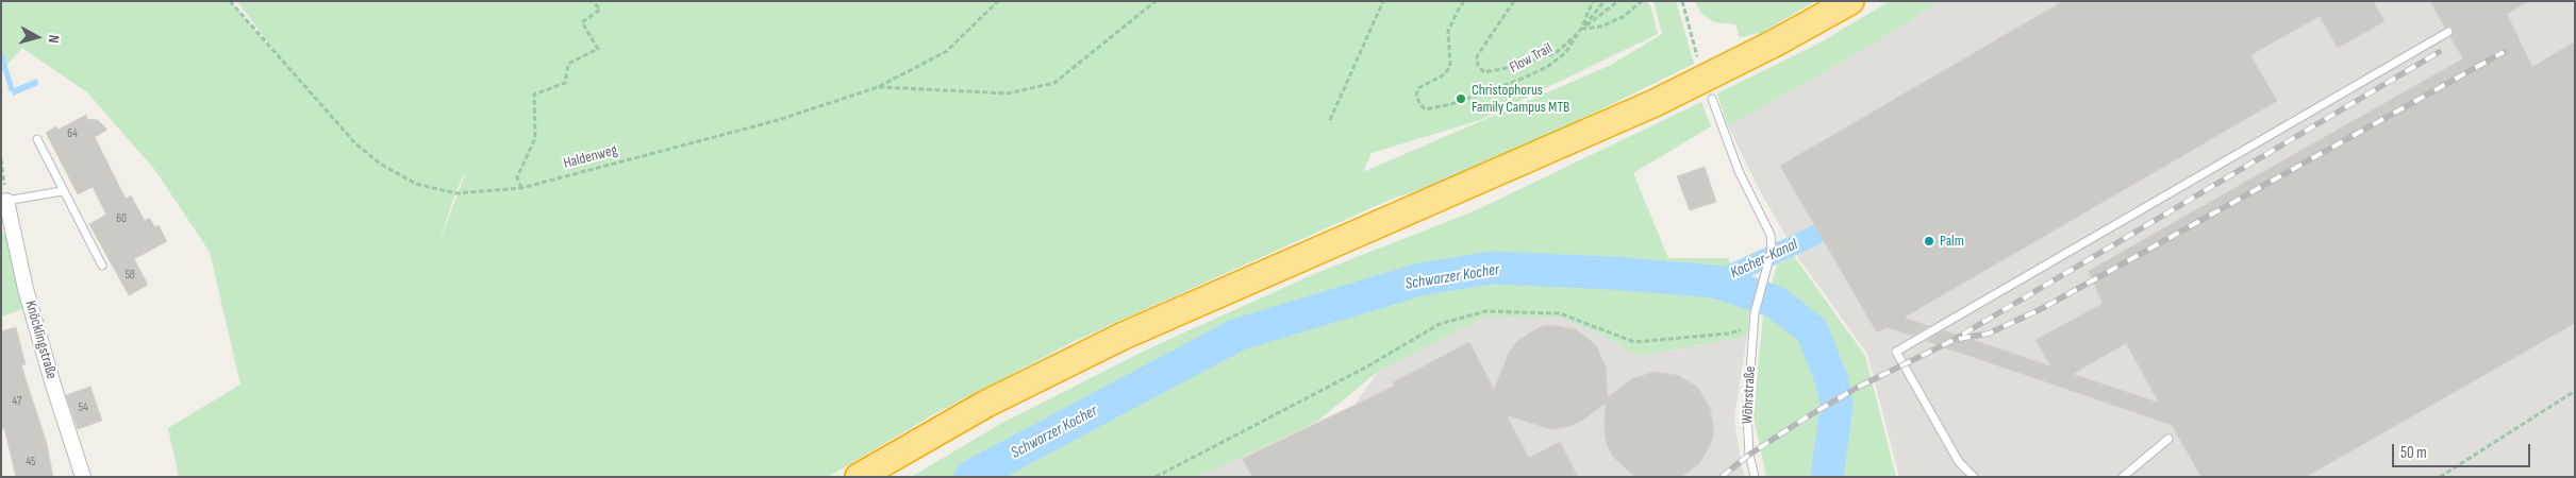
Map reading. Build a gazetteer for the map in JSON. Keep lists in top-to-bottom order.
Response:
{
  "streets": {
    "street": ["Knöcklingstraße"],
    "lane": ["Wöhrstraße"],
    "path": ["Flow Trail", "Haldenweg"]
  },
  "water": ["Kocher-Kanal", "Schwarzer Kocher"],
  "places": ["Christophorus Family Campus MTB", "Palm"],
  "house_numbers": [
    "64",
    "60",
    "58",
    "47",
    "54",
    "45"
  ],
  "scale_bar": "50 m",
  "north": "right"
}
